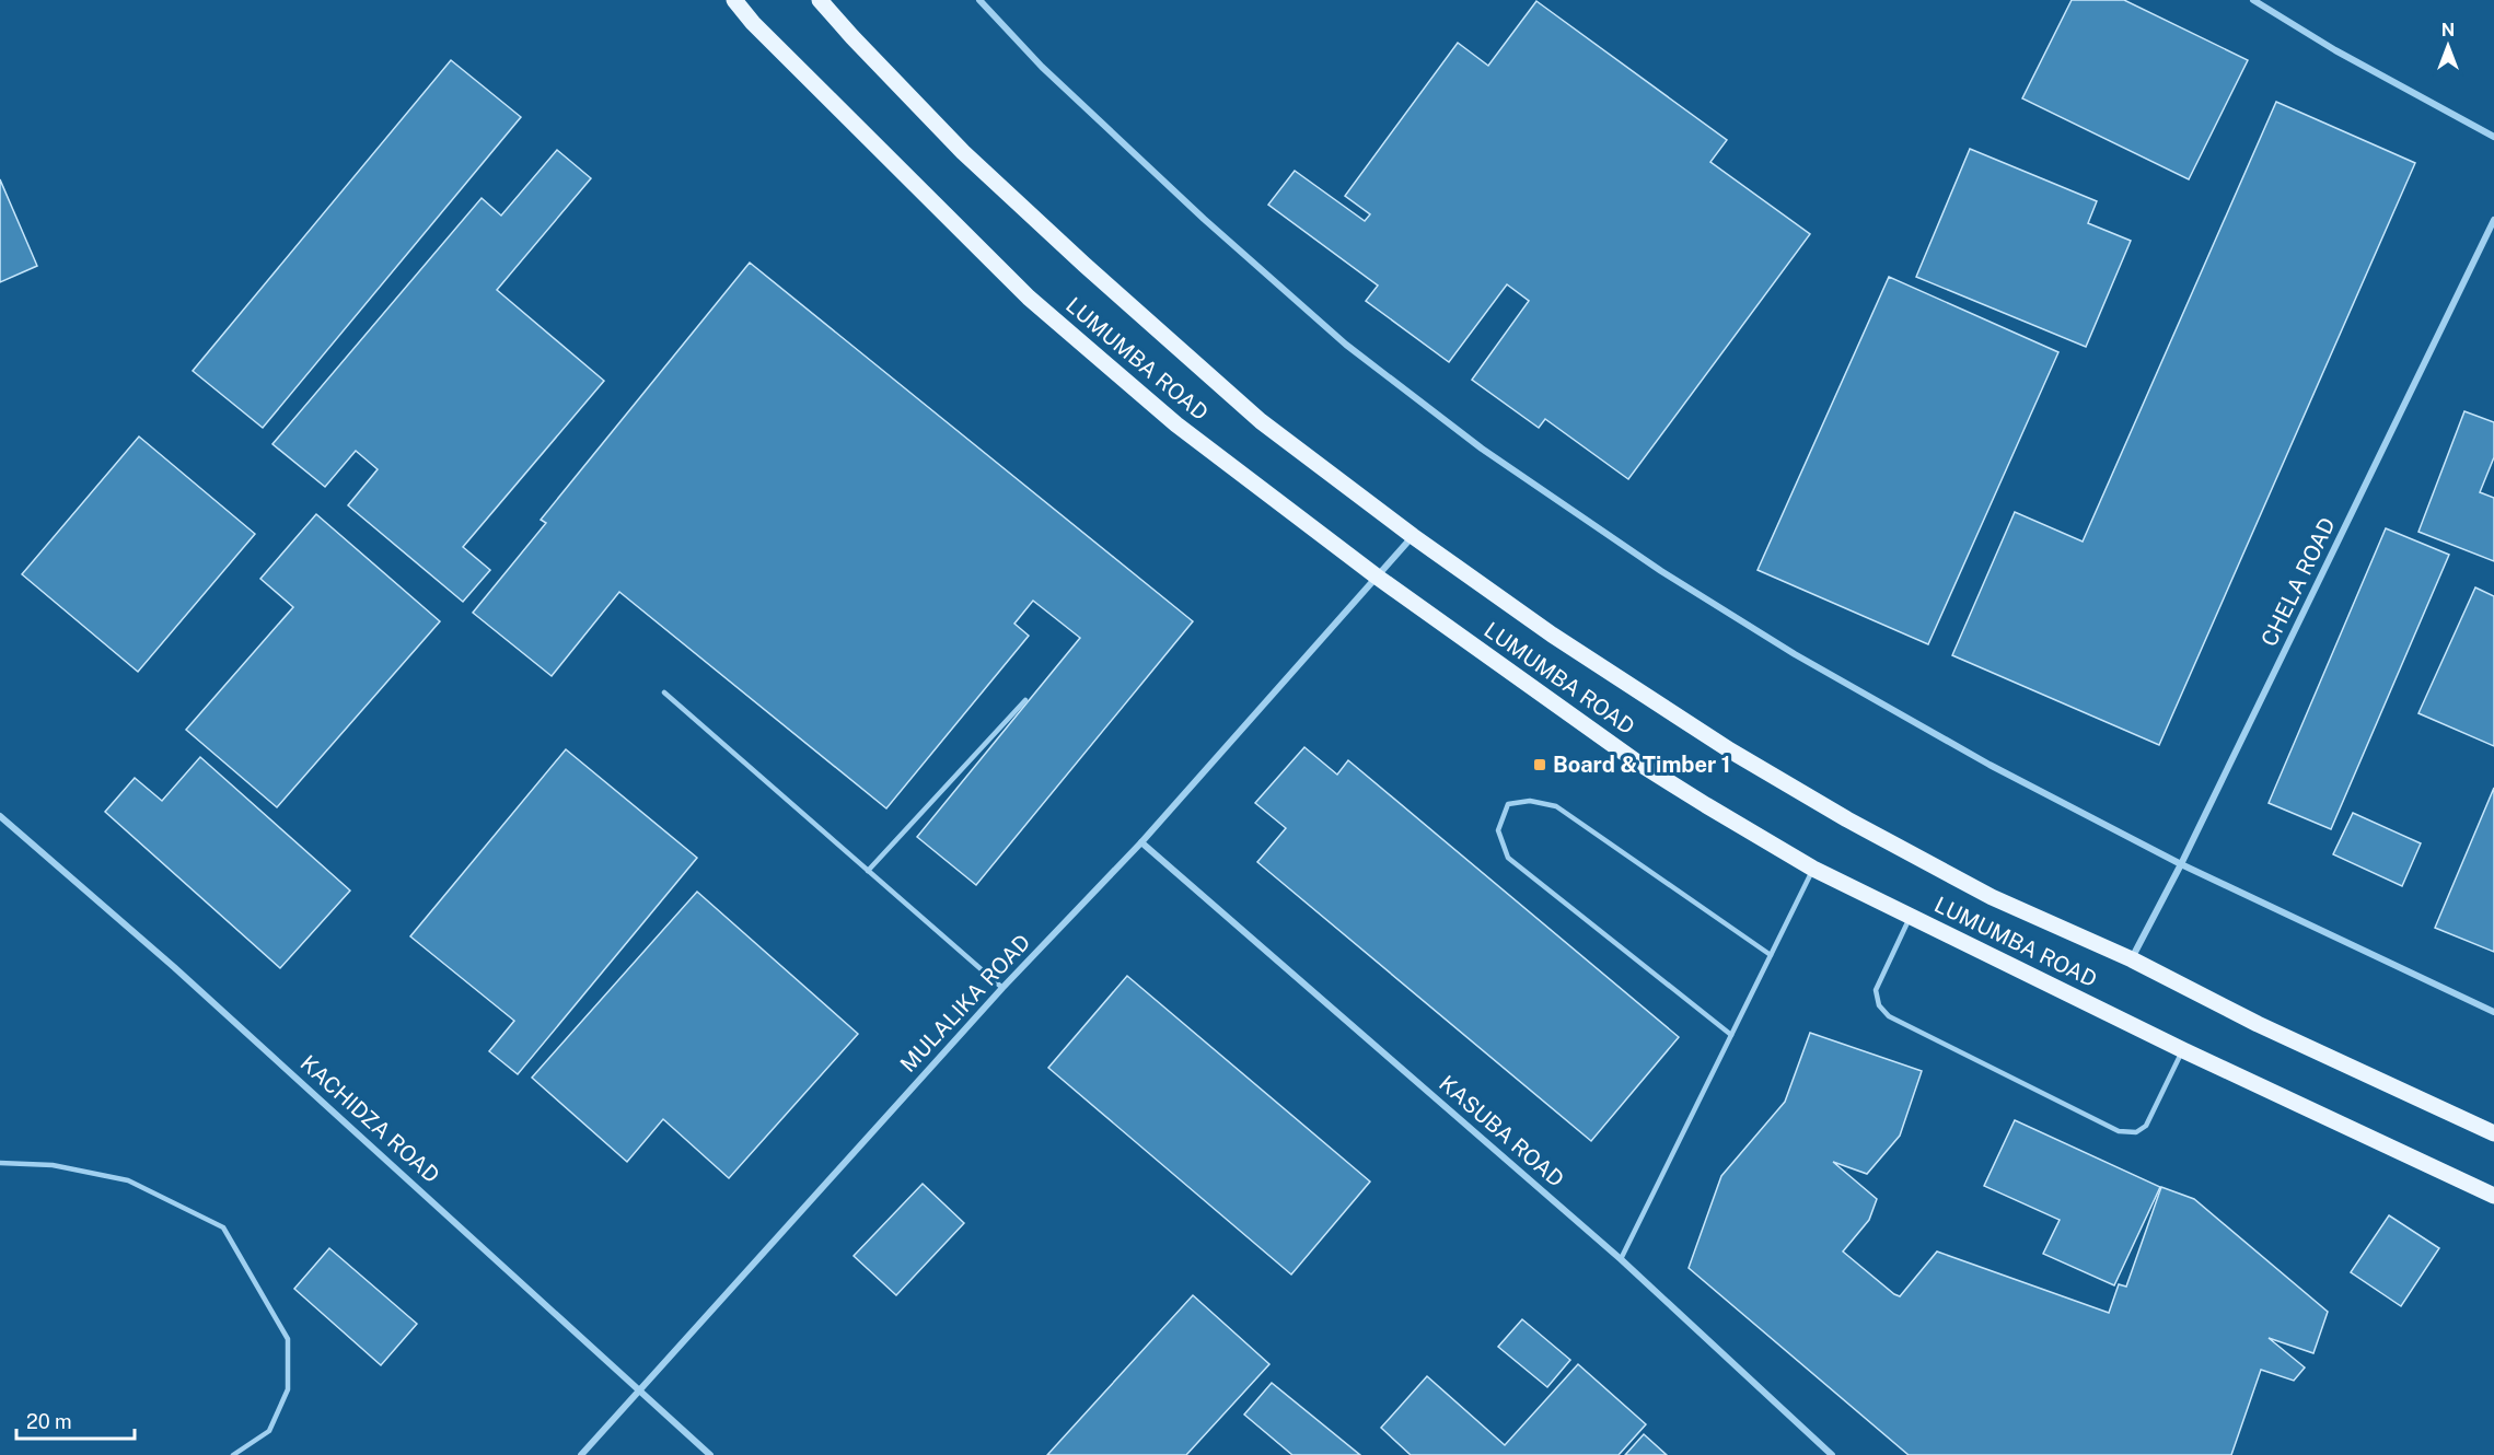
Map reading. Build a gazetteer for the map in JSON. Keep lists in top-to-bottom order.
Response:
{
  "streets": {
    "main road": ["LUMUMBA ROAD"],
    "street": [
      "CHELA ROAD",
      "MULALIKA ROAD",
      "KACHIDZA ROAD",
      "KASUBA ROAD"
    ]
  },
  "crossings": [
    ["LUMUMBA ROAD", "CHELA ROAD"],
    ["LUMUMBA ROAD", "MULALIKA ROAD"],
    ["MULALIKA ROAD", "KACHIDZA ROAD"],
    ["MULALIKA ROAD", "KASUBA ROAD"]
  ],
  "places": {
    "transit": ["Board & Timber 1"]
  },
  "scale_bar": "20 m",
  "north": "top"
}
